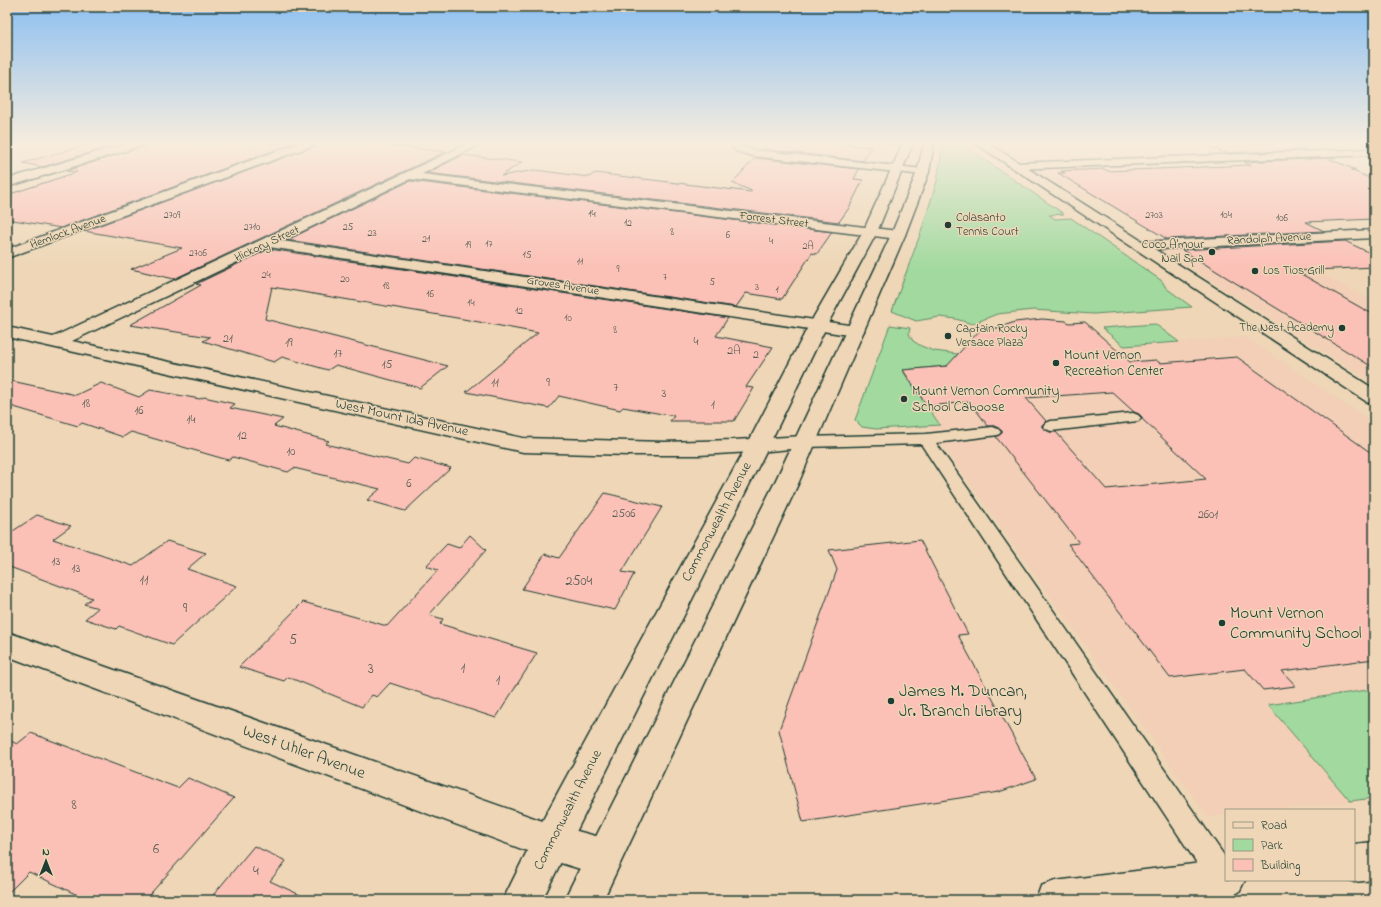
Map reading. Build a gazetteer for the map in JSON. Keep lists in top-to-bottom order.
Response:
{
  "streets": {
    "street": [
      "Forrest Street",
      "Hemlock Avenue",
      "Randolph Avenue",
      "Hickory Street",
      "Groves Avenue",
      "West Mount Ida Avenue",
      "Commonwealth Avenue",
      "West Uhler Avenue"
    ]
  },
  "crossings": [
    ["Forrest Street", "Commonwealth Avenue"],
    ["Hickory Street", "Groves Avenue"],
    ["Hickory Street", "West Mount Ida Avenue"],
    ["Groves Avenue", "Commonwealth Avenue"],
    ["West Mount Ida Avenue", "Commonwealth Avenue"],
    ["Commonwealth Avenue", "West Uhler Avenue"]
  ],
  "places": [
    "Colasanto Tennis Court",
    "Coco A'mour Nail Spa",
    "Los Tios Grill",
    "The Nest Academy",
    "Captain Rocky Versace Plaza",
    "Mount Vernon Recreation Center",
    "Mount Vernon Community School Caboose",
    "Mount Vernon Community School",
    "James M. Duncan, Jr. Branch Library"
  ],
  "house_numbers": [
    "14",
    "2709",
    "2703",
    "104",
    "106",
    "12",
    "2710",
    "25",
    "8",
    "23",
    "6",
    "21",
    "4",
    "17",
    "19",
    "2A",
    "2706",
    "15",
    "11",
    "9",
    "24",
    "7",
    "20",
    "5",
    "18",
    "3",
    "1",
    "16",
    "14",
    "12",
    "10",
    "8",
    "21",
    "4",
    "19",
    "2A",
    "17",
    "2",
    "15",
    "11",
    "9",
    "7",
    "3",
    "18",
    "1",
    "16",
    "14",
    "12",
    "10",
    "6",
    "2506",
    "2601",
    "13",
    "13",
    "11",
    "2504",
    "9",
    "5",
    "1",
    "3",
    "1",
    "8",
    "6",
    "4"
  ],
  "legend": ["Road", "Park", "Building"],
  "north": "top"
}
